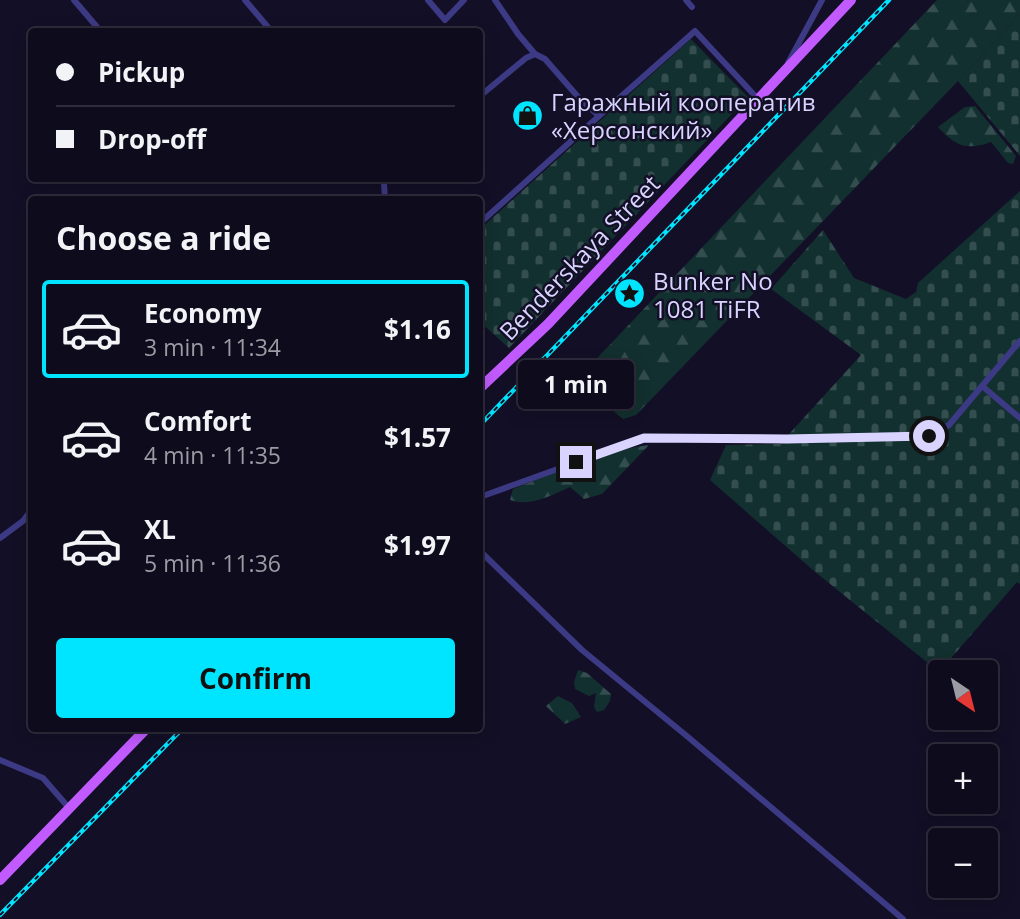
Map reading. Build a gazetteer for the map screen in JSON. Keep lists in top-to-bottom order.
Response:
{
  "streets": {
    "main road": ["Benderskaya Street"]
  },
  "places": {
    "shop": ["Гаражный кооператив «Херсонский»"],
    "place": ["Bunker No 1081 TiFR"]
  },
  "north": "bottom right",
  "page": {
    "banner": ["Pickup", "Drop-off"],
    "heading": "Choose a ride",
    "list": [
      {
        "name": "Economy",
        "note": "3 min · 11:34",
        "value": "$1.16"
      },
      {
        "name": "Comfort",
        "note": "4 min · 11:35",
        "value": "$1.57"
      },
      {
        "name": "XL",
        "note": "5 min · 11:36",
        "value": "$1.97"
      }
    ],
    "bubble": "1 min",
    "buttons": "Confirm",
    "map_buttons": ["+", "−"]
  }
}
